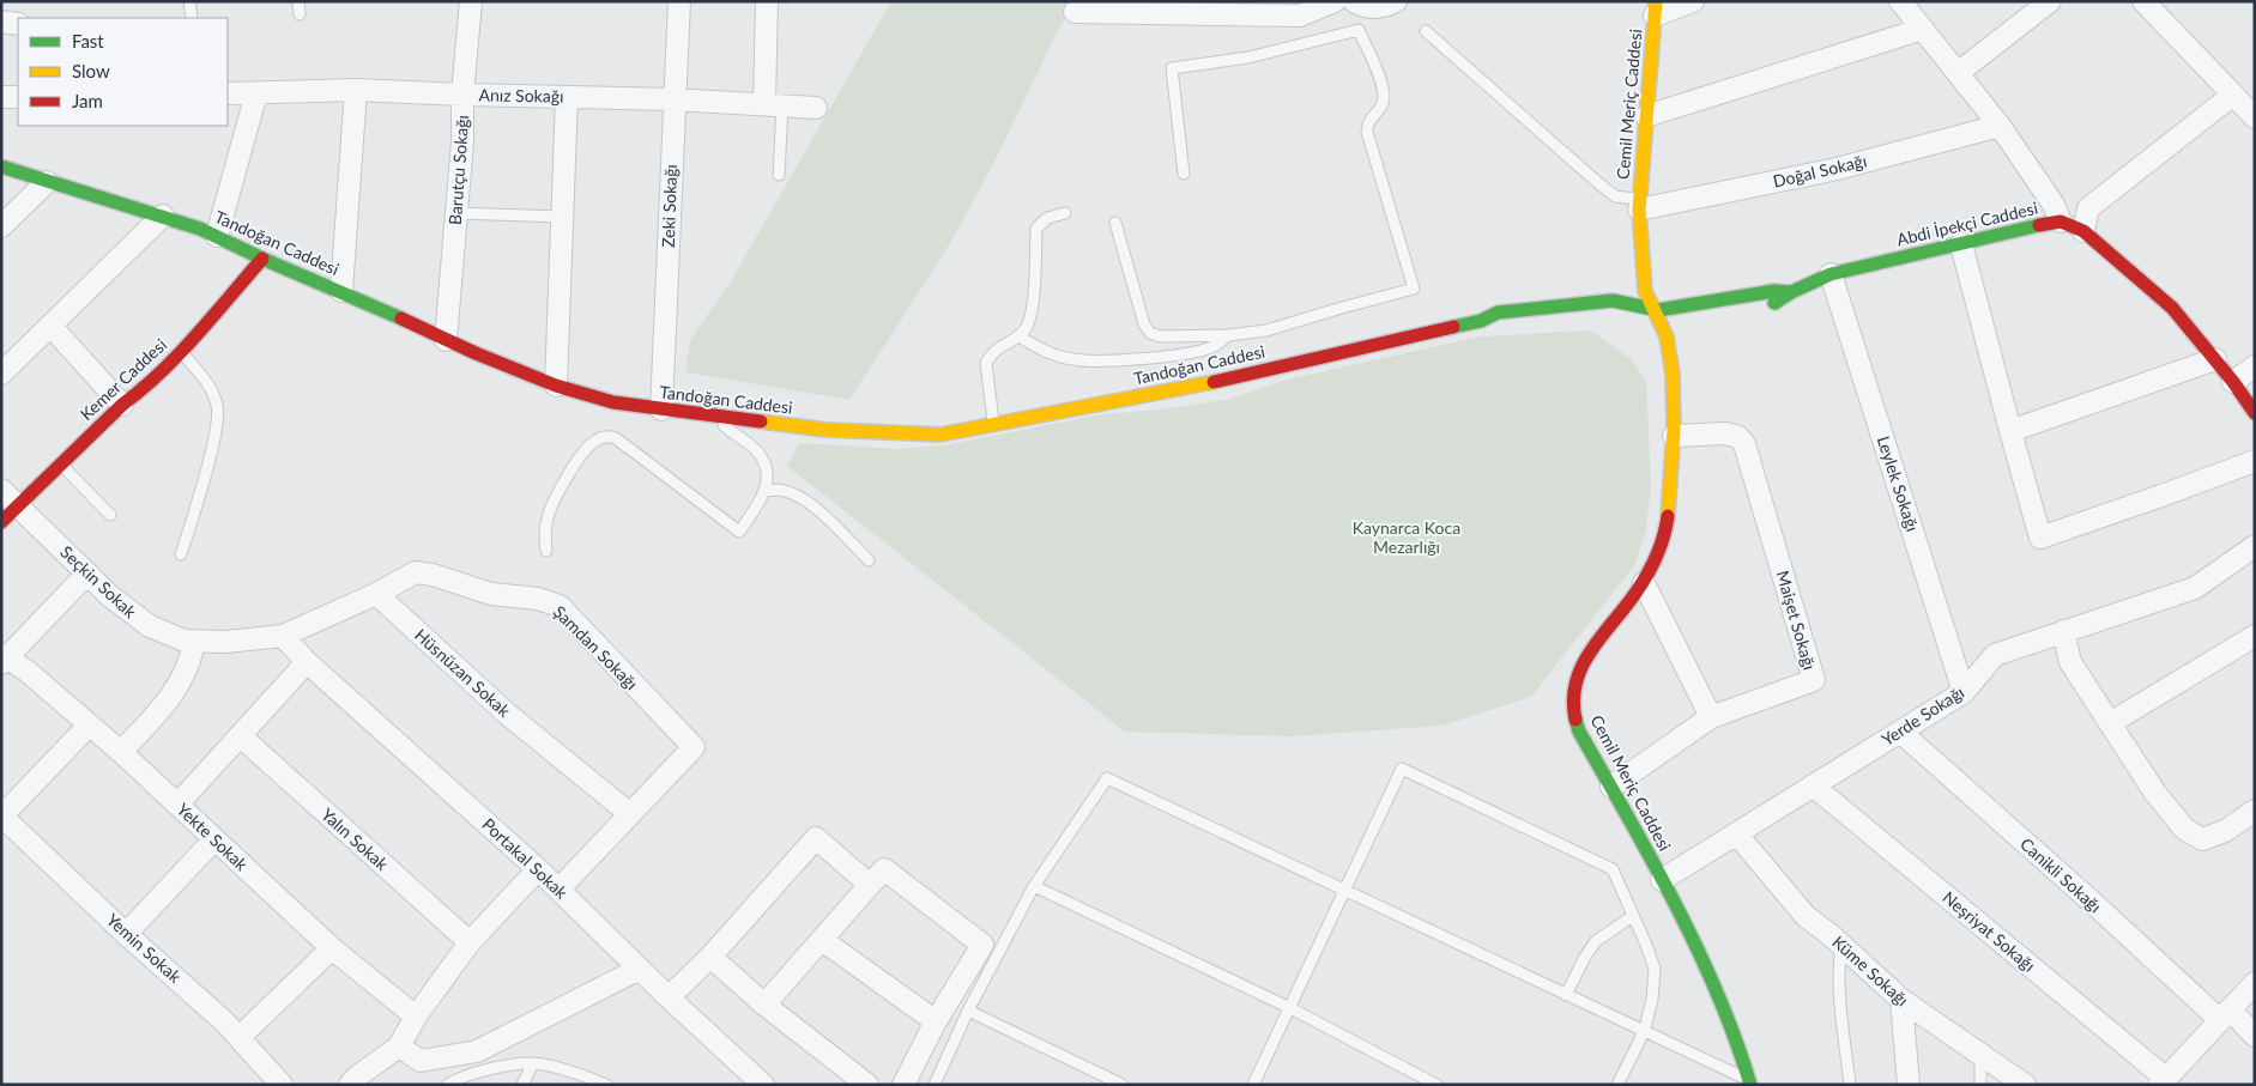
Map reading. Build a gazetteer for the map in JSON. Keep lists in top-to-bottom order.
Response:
{
  "streets": {
    "street": [
      "Anız Sokağı",
      "Cemil Meriç Caddesi",
      "Barutçu Sokağı",
      "Doğal Sokağı",
      "Zeki Sokağı",
      "Abdi İpekçi Caddesi",
      "Tandoğan Caddesi",
      "Kemer Caddesi",
      "Leylek Sokağı",
      "Seçkin Sokak",
      "Maişet Sokağı",
      "Şamdan Sokağı",
      "Hüsnüzan Sokak",
      "Yerde Sokağı",
      "Yekte Sokak",
      "Yalın Sokak",
      "Portakal Sokak",
      "Canikli Sokağı",
      "Neşriyat Sokağı",
      "Yemin Sokak",
      "Küme Sokağı"
    ]
  },
  "crossings": [
    ["Anız Sokağı", "Barutçu Sokağı"],
    ["Anız Sokağı", "Zeki Sokağı"],
    ["Cemil Meriç Caddesi", "Doğal Sokağı"],
    ["Cemil Meriç Caddesi", "Abdi İpekçi Caddesi"],
    ["Cemil Meriç Caddesi", "Maişet Sokağı"],
    ["Cemil Meriç Caddesi", "Yerde Sokağı"],
    ["Barutçu Sokağı", "Tandoğan Caddesi"],
    ["Zeki Sokağı", "Tandoğan Caddesi"],
    ["Abdi İpekçi Caddesi", "Tandoğan Caddesi"],
    ["Abdi İpekçi Caddesi", "Leylek Sokağı"],
    ["Tandoğan Caddesi", "Kemer Caddesi"],
    ["Kemer Caddesi", "Seçkin Sokak"],
    ["Leylek Sokağı", "Yerde Sokağı"],
    ["Seçkin Sokak", "Portakal Sokak"],
    ["Şamdan Sokağı", "Hüsnüzan Sokak"],
    ["Yerde Sokağı", "Canikli Sokağı"],
    ["Yerde Sokağı", "Neşriyat Sokağı"],
    ["Yerde Sokağı", "Küme Sokağı"]
  ],
  "parks": ["Kaynarca Koca Mezarlığı"],
  "legend": ["Fast", "Slow", "Jam"]
}
